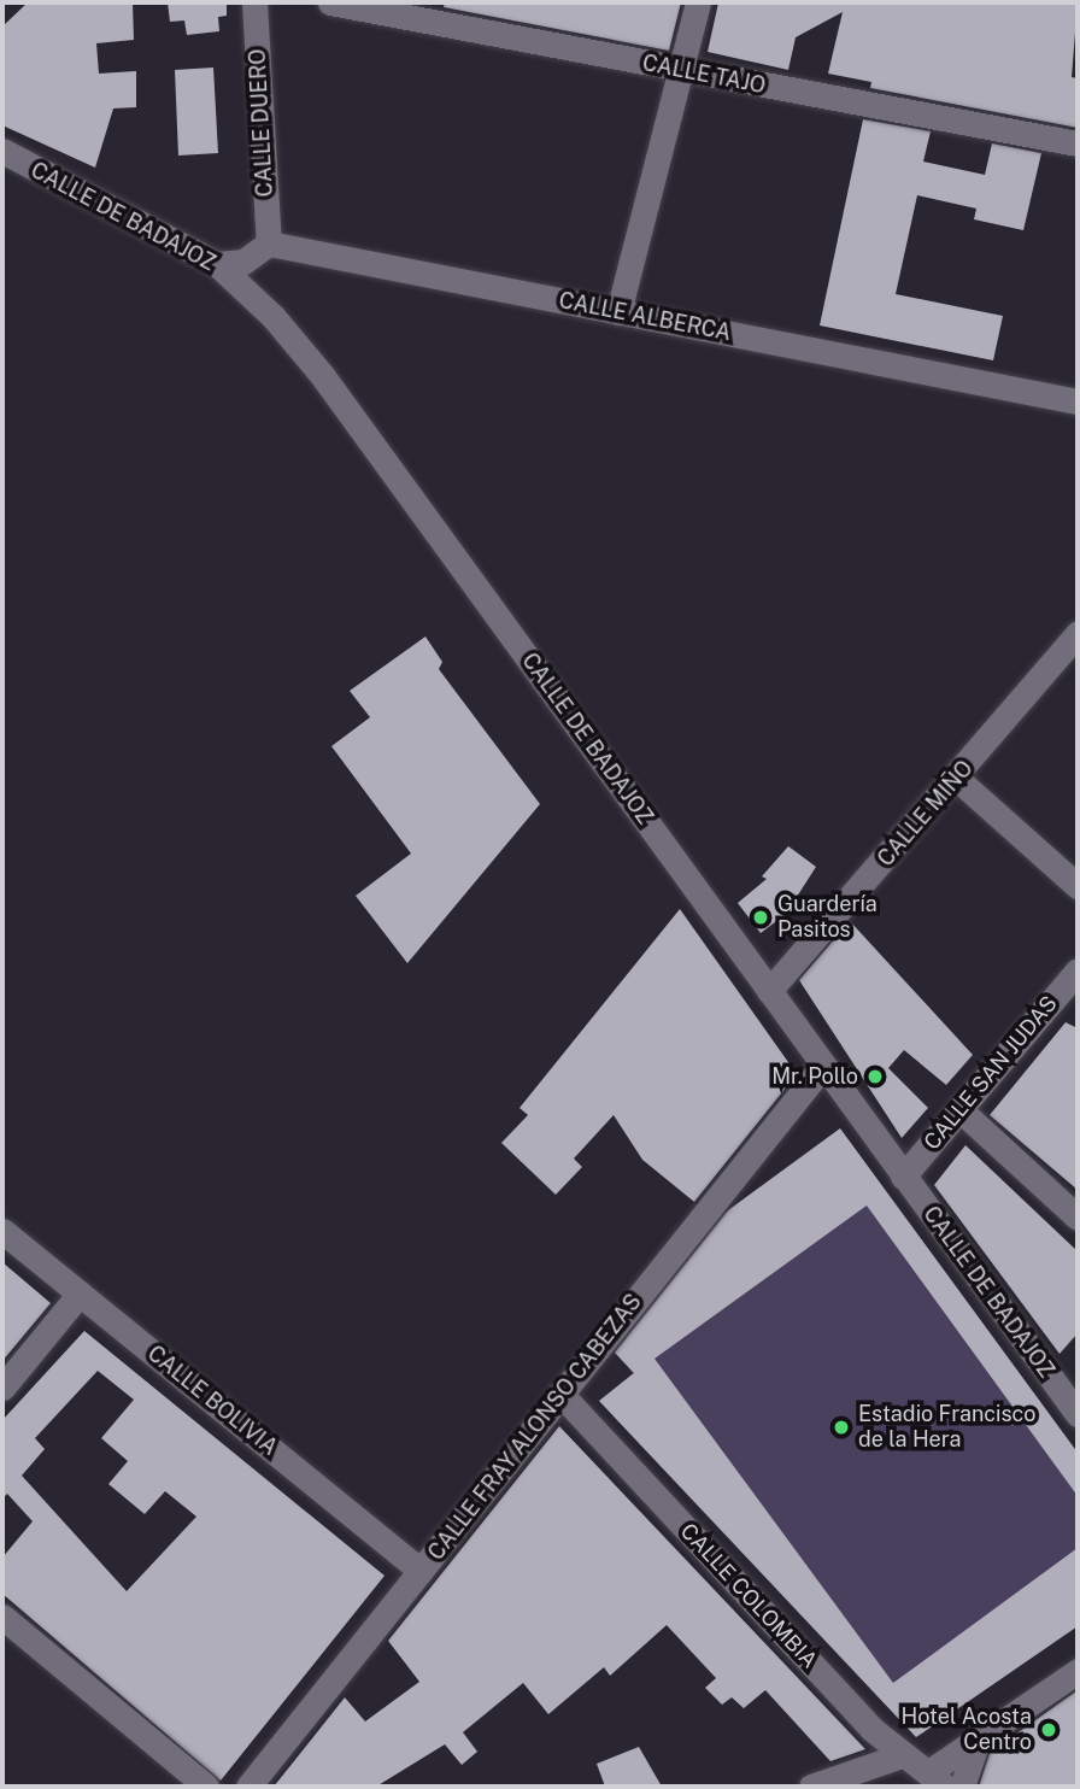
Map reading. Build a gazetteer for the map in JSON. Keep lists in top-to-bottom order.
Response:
{
  "streets": {
    "street": [
      "CALLE TAJO",
      "CALLE DUERO",
      "CALLE DE BADAJOZ",
      "CALLE ALBERCA",
      "CALLE MIÑO",
      "CALLE SAN JUDAS",
      "CALLE BOLIVIA",
      "CALLE FRAY ALONSO CABEZAS",
      "CALLE COLOMBIA"
    ]
  },
  "crossings": [
    ["CALLE DUERO", "CALLE ALBERCA"],
    ["CALLE DE BADAJOZ", "CALLE MIÑO"],
    ["CALLE DE BADAJOZ", "CALLE SAN JUDAS"],
    ["CALLE DE BADAJOZ", "CALLE FRAY ALONSO CABEZAS"],
    ["CALLE BOLIVIA", "CALLE FRAY ALONSO CABEZAS"],
    ["CALLE FRAY ALONSO CABEZAS", "CALLE COLOMBIA"]
  ],
  "places": [
    "Guardería Pasitos",
    "Mr. Pollo",
    "Estadio Francisco de la Hera",
    "Hotel Acosta Centro"
  ]
}
